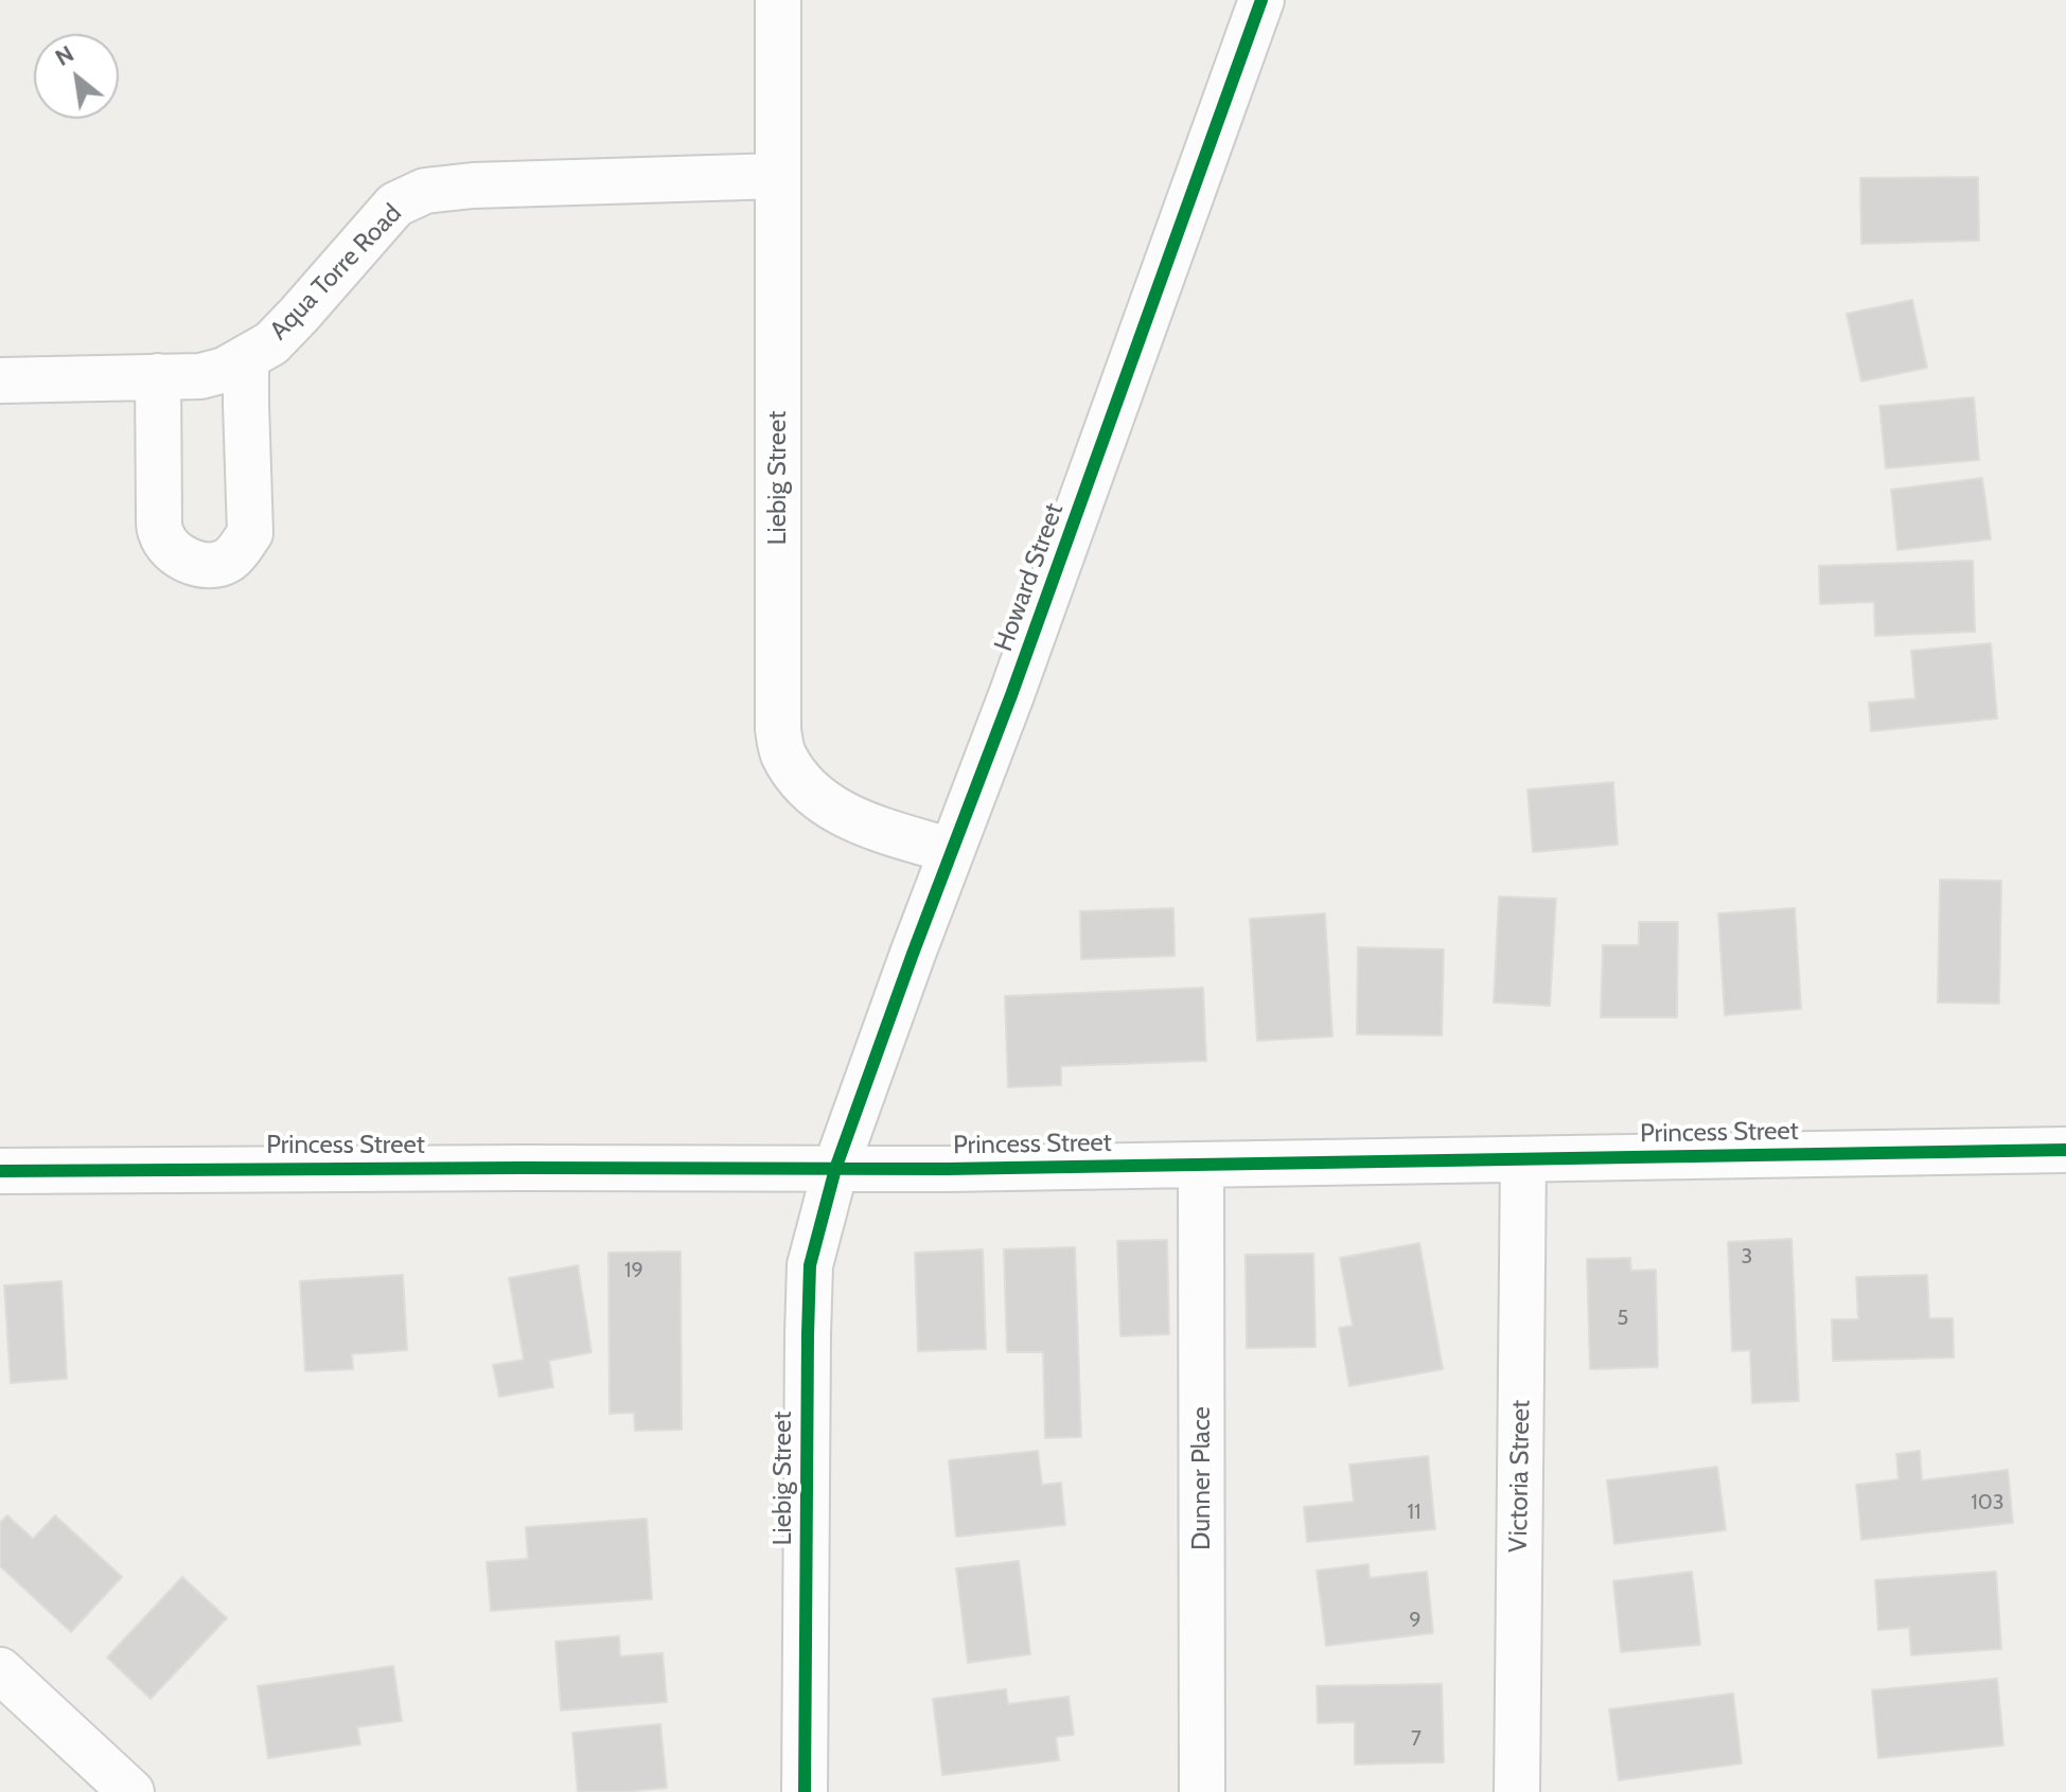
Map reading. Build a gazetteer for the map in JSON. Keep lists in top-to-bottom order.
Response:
{
  "streets": {
    "street": [
      "Aqua Torre Road",
      "Liebig Street",
      "Howard Street",
      "Princess Street",
      "Victoria Street",
      "Dunner Place"
    ]
  },
  "crossings": [
    ["Aqua Torre Road", "Liebig Street"],
    ["Liebig Street", "Howard Street"],
    ["Liebig Street", "Princess Street"],
    ["Howard Street", "Princess Street"],
    ["Princess Street", "Victoria Street"],
    ["Princess Street", "Dunner Place"]
  ],
  "house_numbers": [
    "3",
    "19",
    "5",
    "103",
    "11",
    "9",
    "7"
  ],
  "north": "top left"
}
